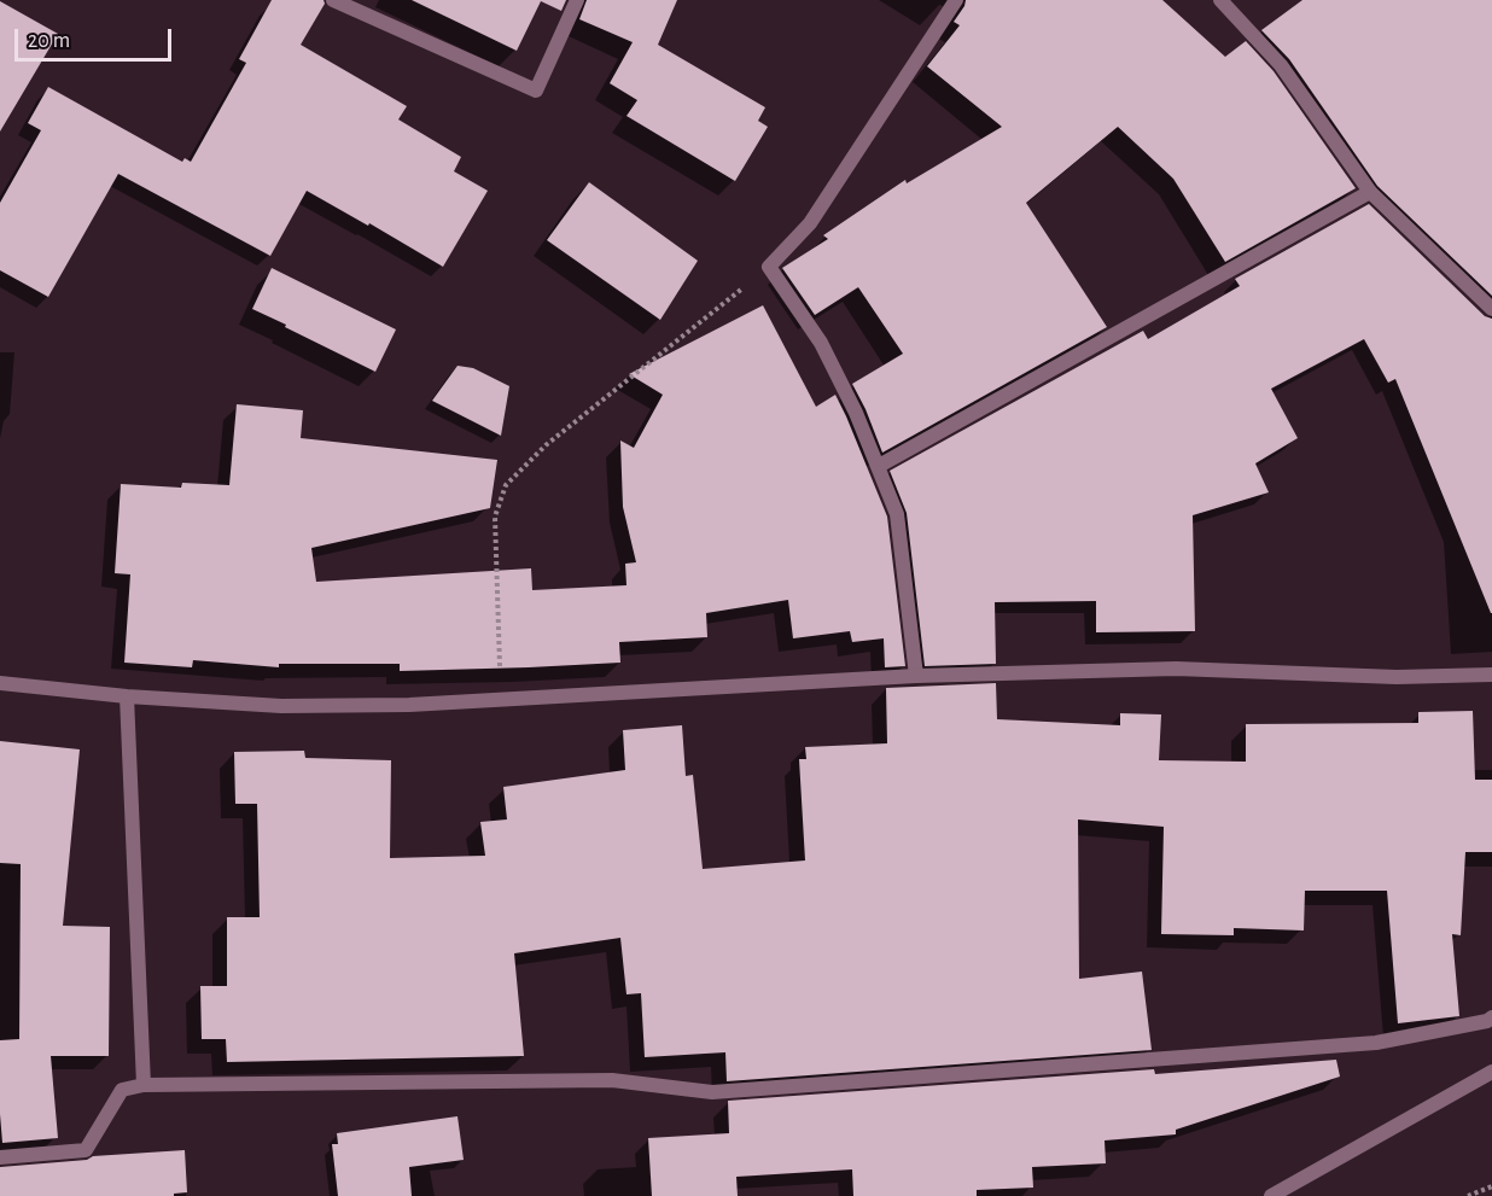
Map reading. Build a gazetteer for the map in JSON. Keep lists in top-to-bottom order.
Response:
{
  "scale_bar": "20 m"
}
